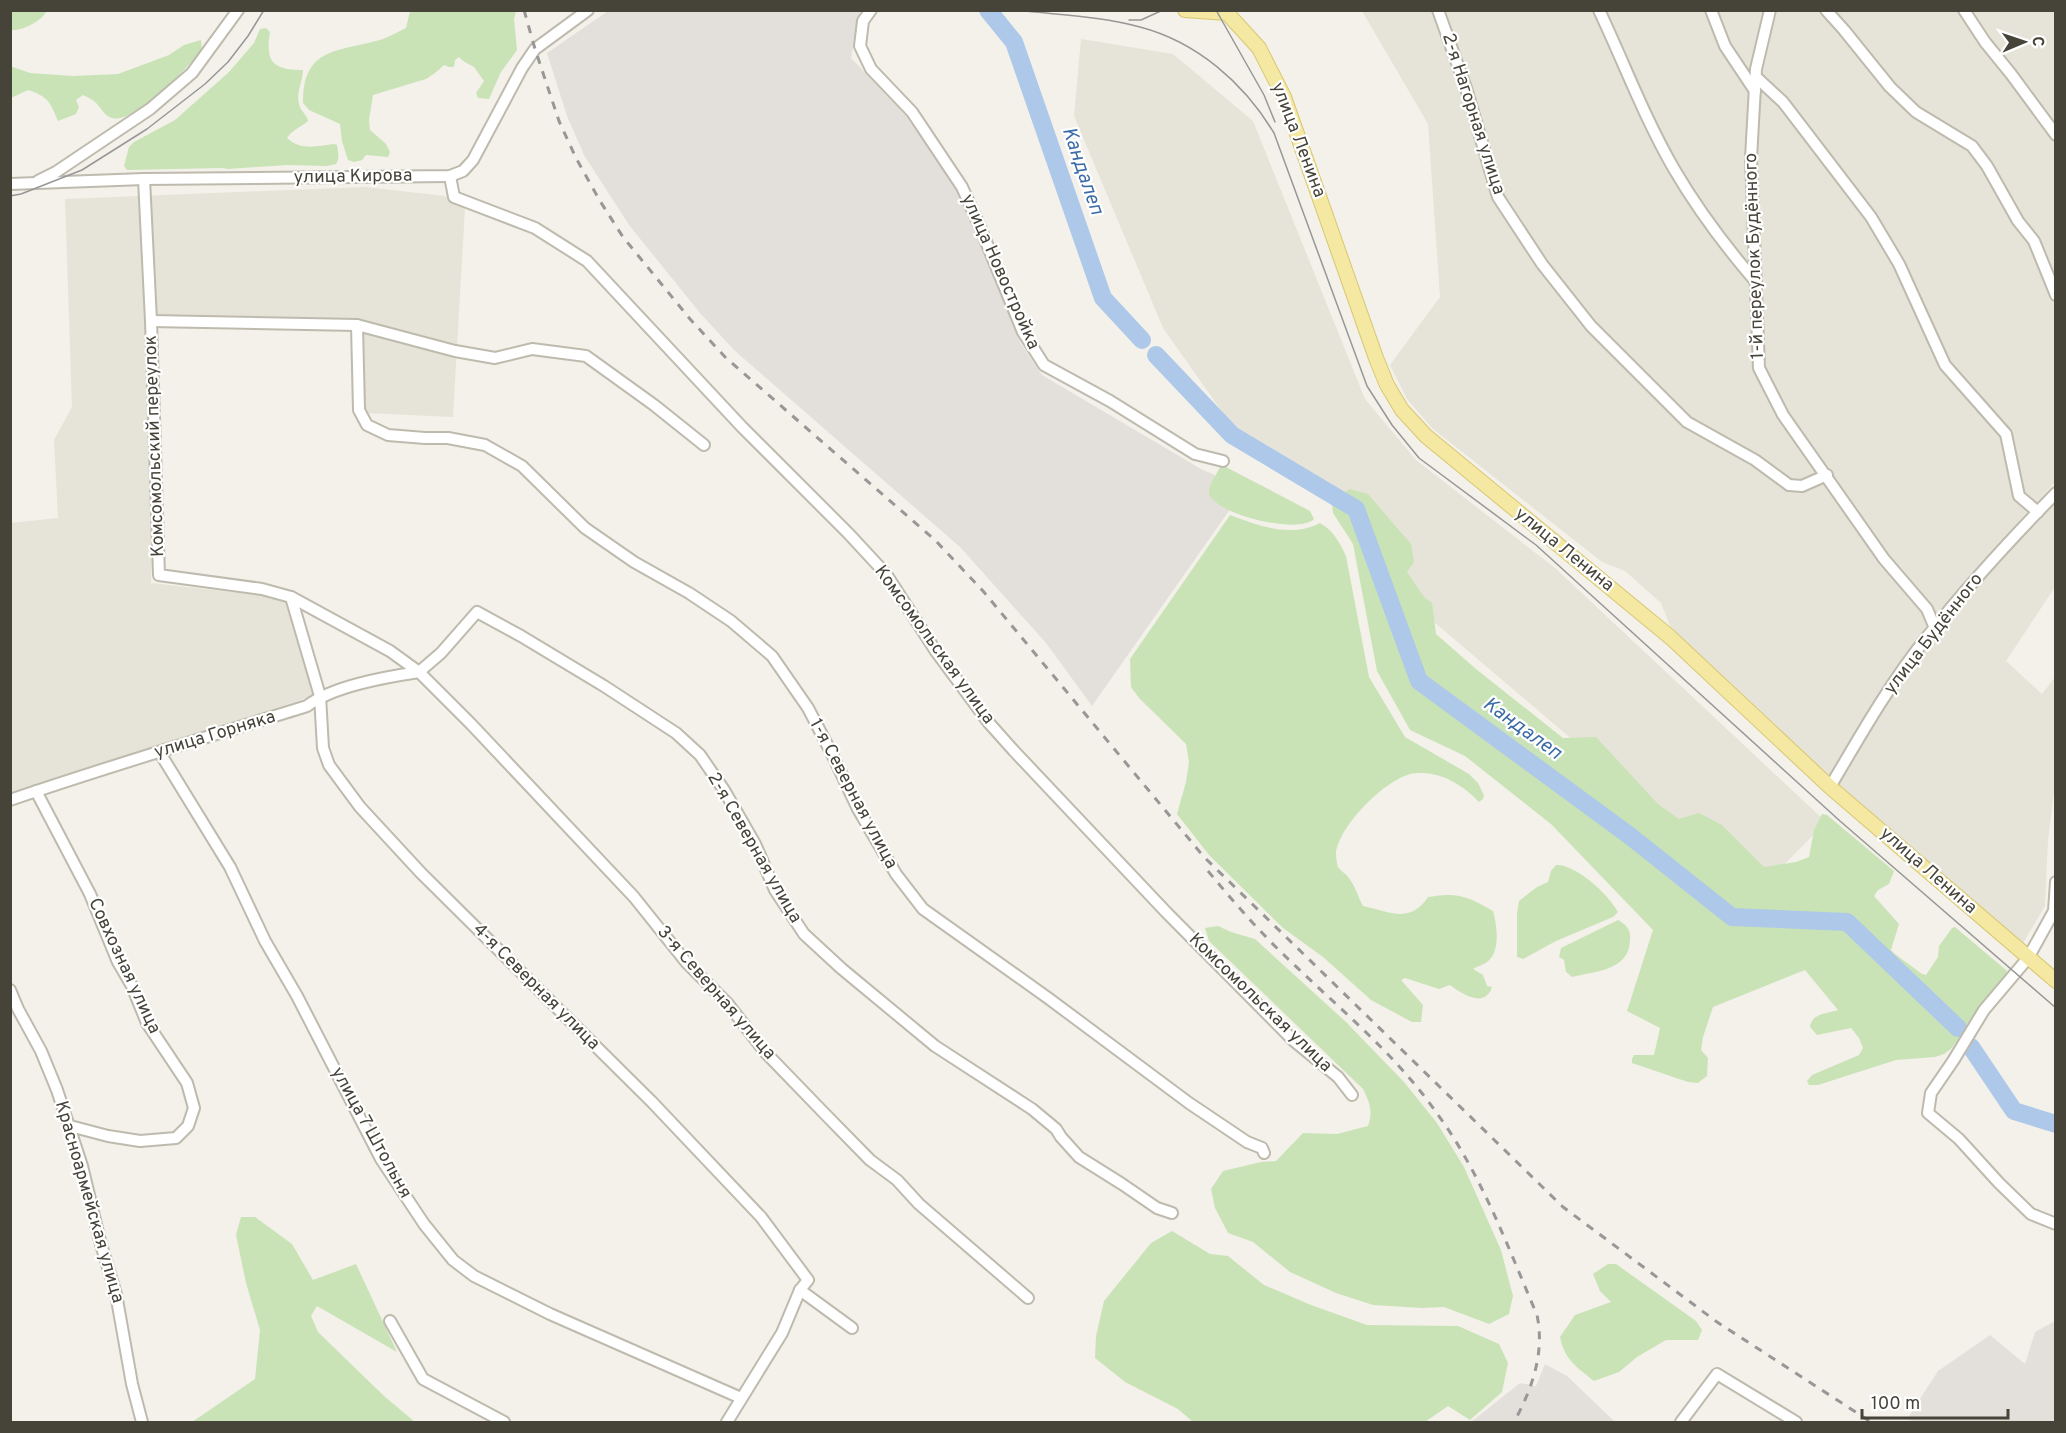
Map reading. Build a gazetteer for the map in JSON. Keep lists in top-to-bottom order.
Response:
{
  "streets": {
    "main road": ["улица Ленина"],
    "street": [
      "2-я Нагорная улица",
      "улица Кирова",
      "1-й переулок Будённого",
      "улица Новостройка",
      "Комсомольский переулок",
      "улица Будённого",
      "Комсомольская улица",
      "улица Горняка",
      "1-я Северная улица",
      "2-я Северная улица",
      "Совхозная улица",
      "4-я Северная улица",
      "3-я Северная улица",
      "улица 7 Штольня",
      "Красноармейская улица"
    ]
  },
  "crossings": [
    ["2-я Нагорная улица", "1-й переулок Будённого"],
    ["улица Ленина", "улица Будённого"],
    ["улица Кирова", "Комсомольский переулок"],
    ["улица Кирова", "Комсомольская улица"],
    ["1-й переулок Будённого", "улица Будённого"],
    ["Комсомольский переулок", "улица Горняка"],
    ["Комсомольский переулок", "2-я Северная улица"],
    ["Комсомольский переулок", "4-я Северная улица"],
    ["Комсомольский переулок", "3-я Северная улица"],
    ["улица Горняка", "2-я Северная улица"],
    ["улица Горняка", "Совхозная улица"],
    ["улица Горняка", "4-я Северная улица"],
    ["улица Горняка", "3-я Северная улица"],
    ["улица Горняка", "улица 7 Штольня"],
    ["2-я Северная улица", "3-я Северная улица"],
    ["Совхозная улица", "Красноармейская улица"]
  ],
  "water": ["Кандалеп"],
  "scale_bar": "100 m",
  "north": "right"
}
